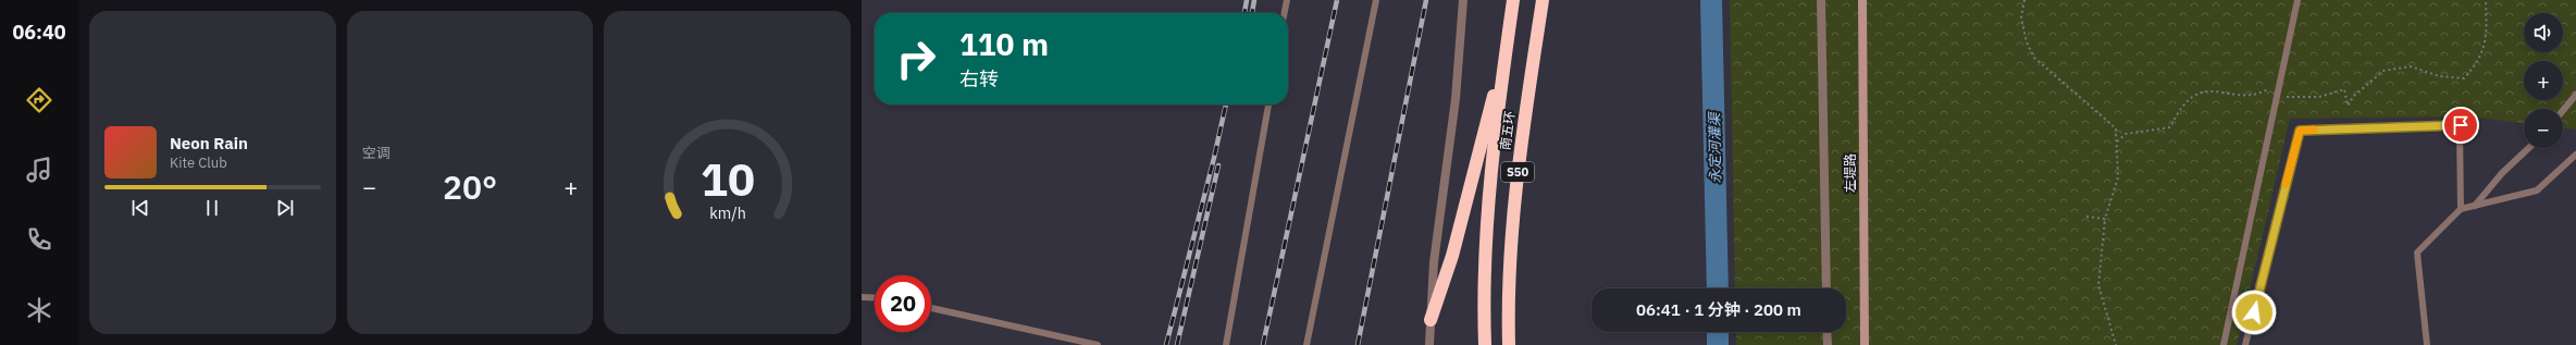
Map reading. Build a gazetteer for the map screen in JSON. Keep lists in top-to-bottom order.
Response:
{
  "streets": {
    "highway": ["南五环", "S50"],
    "main road": ["左堤路"]
  },
  "water": ["永定河灌渠"],
  "page": {
    "tabs": "06:40",
    "tile": "空调",
    "map_buttons": ["+", "−"],
    "turn": ["110 m", "右转"],
    "song": ["Neon Rain", "Kite Club"],
    "heat": ["−", "20°", "+"],
    "limit": "20",
    "trip": "06:41 · 1 分钟 · 200 m",
    "gauge": ["10", "km/h"]
  }
}
